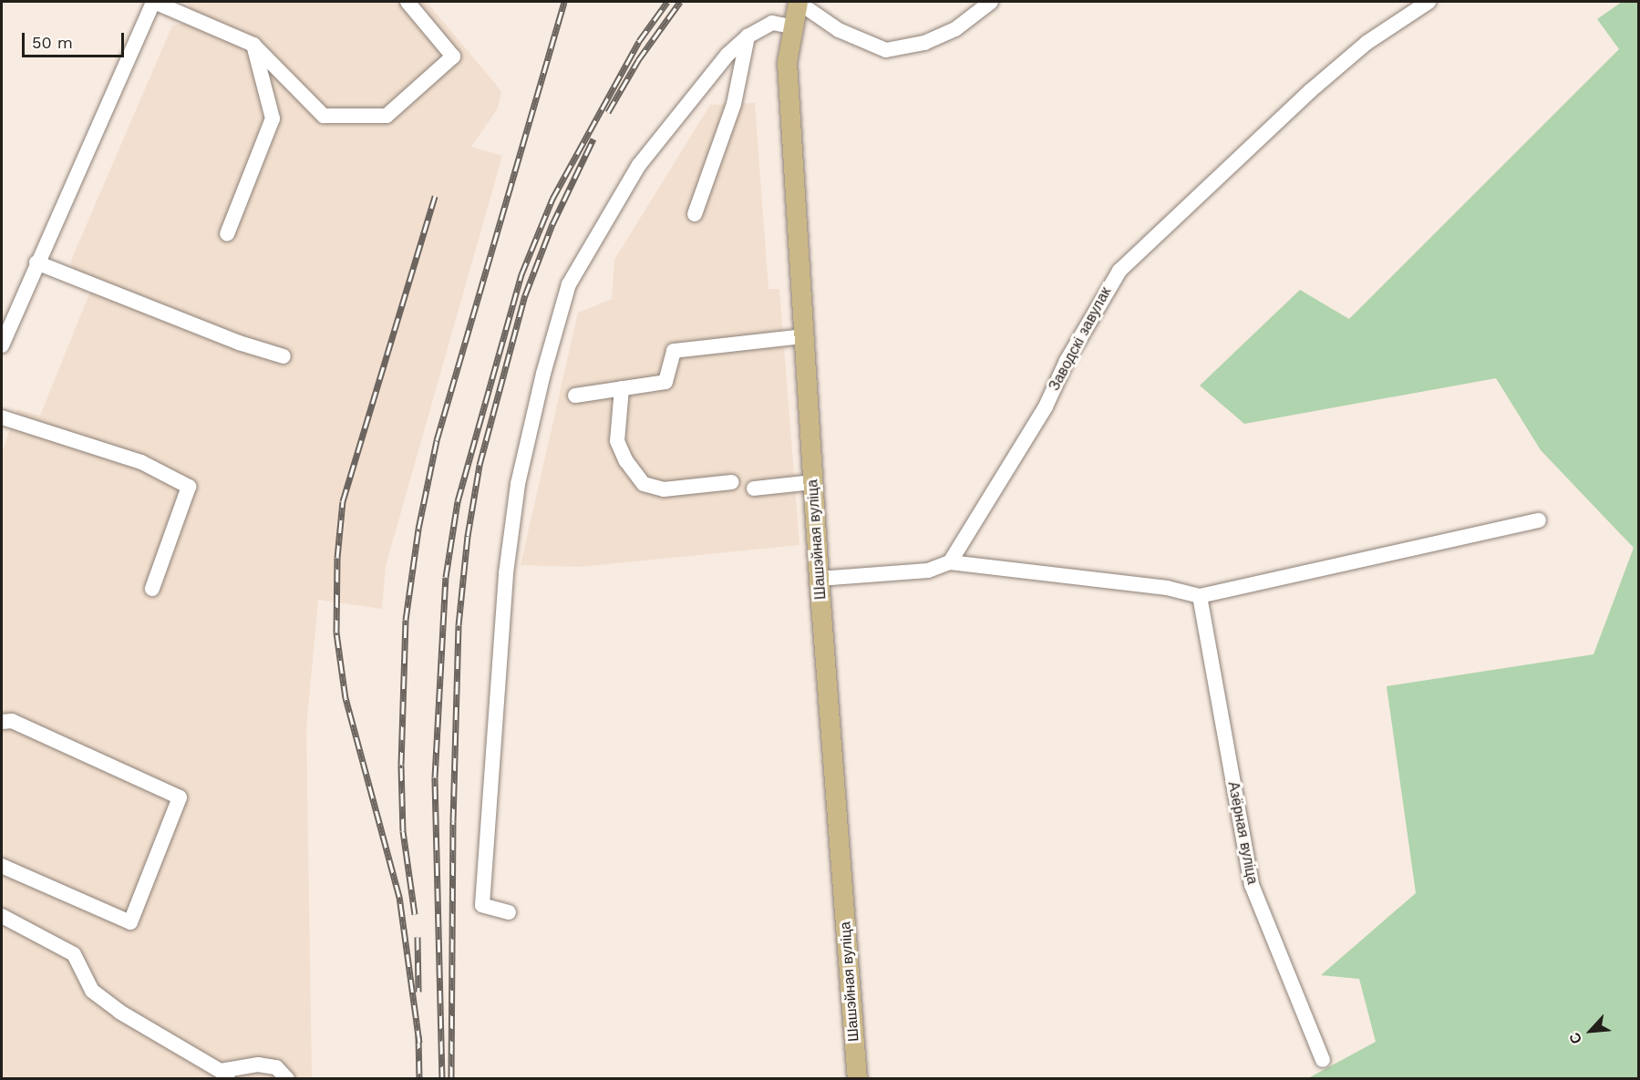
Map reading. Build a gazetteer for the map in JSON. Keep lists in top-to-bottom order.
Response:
{
  "streets": {
    "main road": ["Шашэйная вуліца"],
    "street": ["Заводскі завулак", "Азёрная вуліца"]
  },
  "scale_bar": "50 m",
  "north": "bottom left"
}
